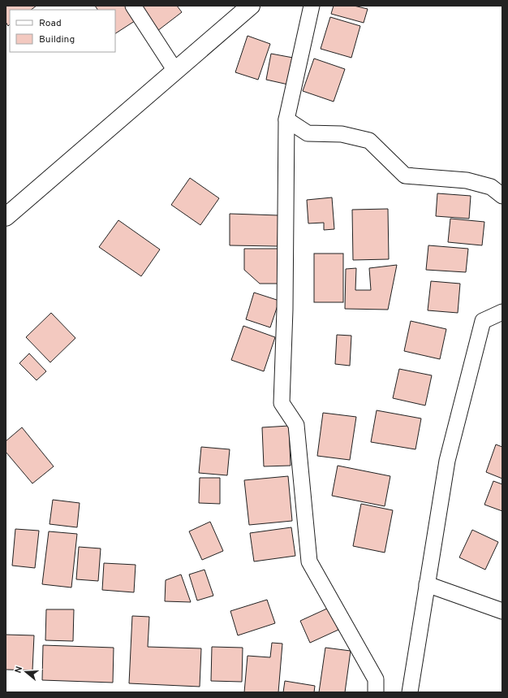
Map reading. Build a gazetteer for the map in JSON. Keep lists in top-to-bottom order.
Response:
{
  "legend": ["Road", "Building"],
  "north": "left"
}
